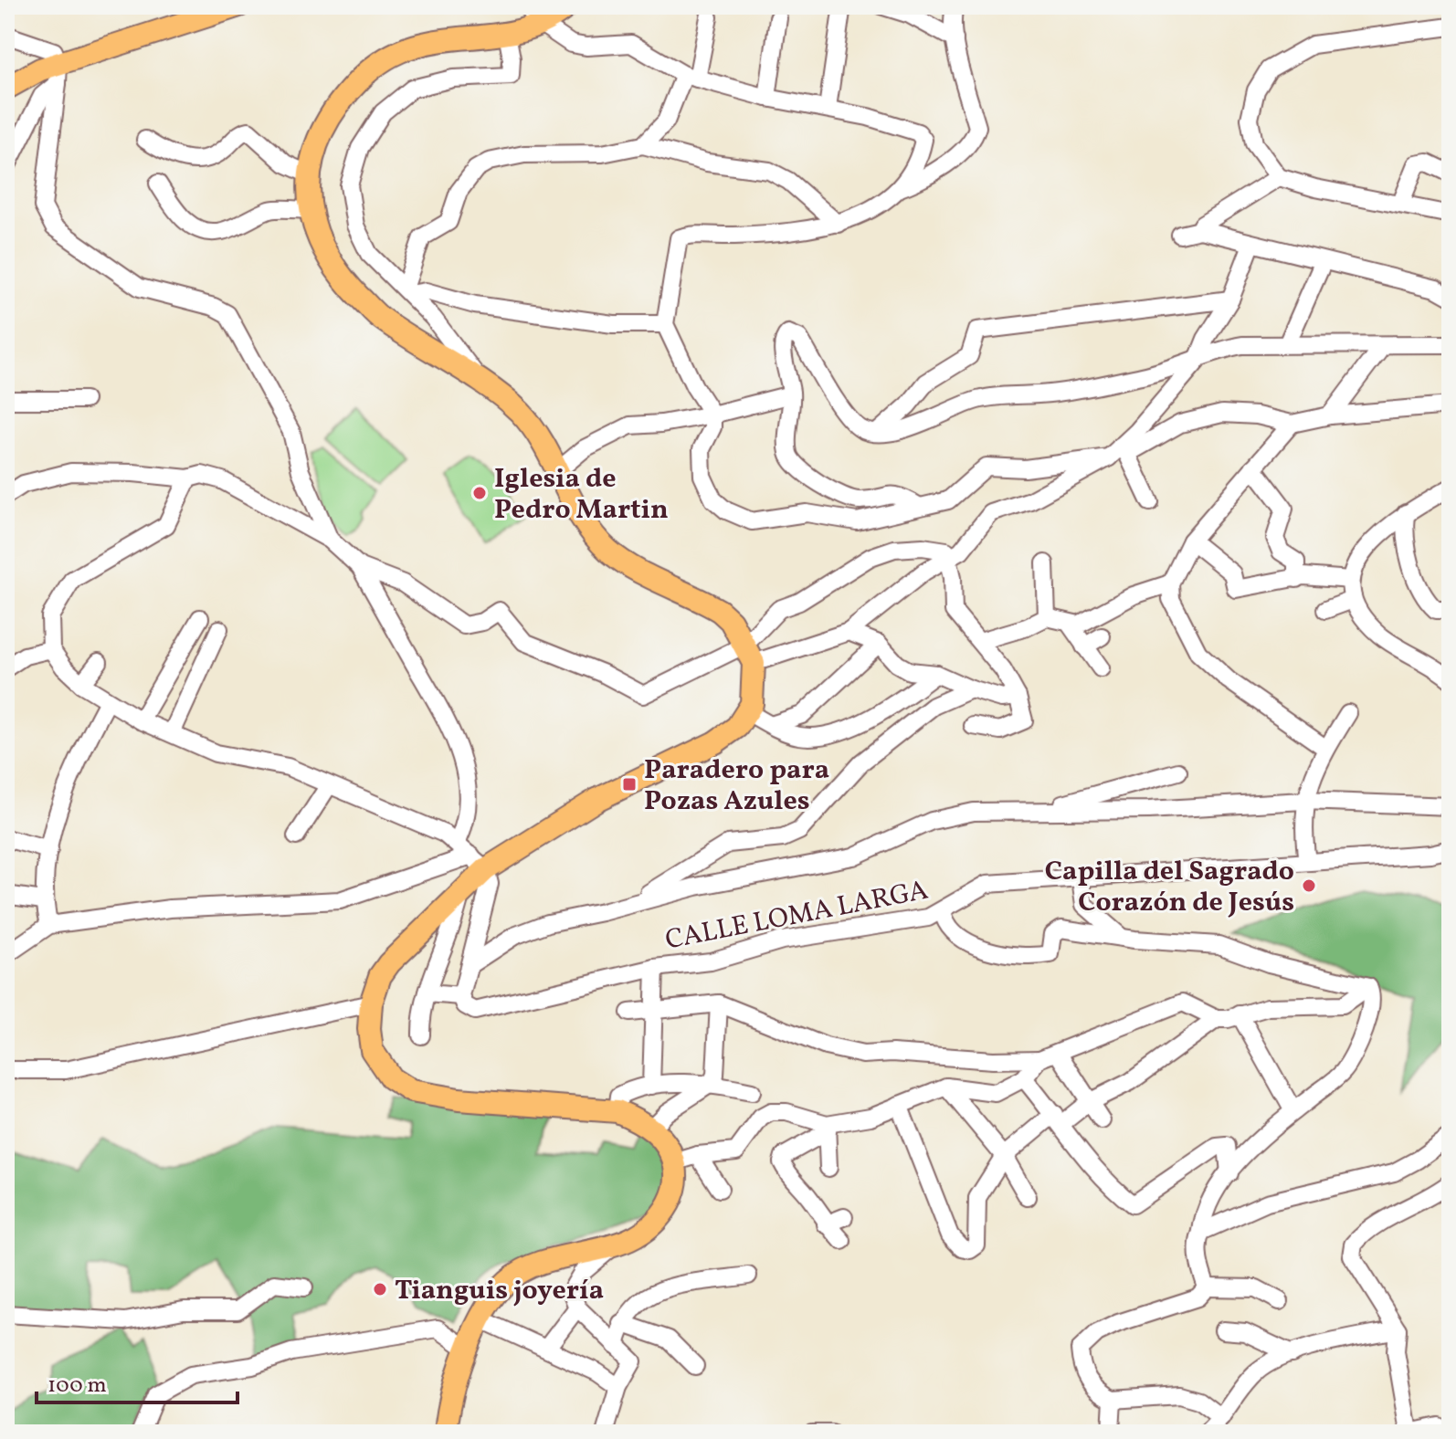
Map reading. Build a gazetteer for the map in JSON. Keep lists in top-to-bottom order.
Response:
{
  "streets": {
    "street": ["CALLE LOMA LARGA"]
  },
  "places": {
    "other": ["Iglesia de Pedro Martin", "Capilla del Sagrado Corazón de Jesús", "Tianguis joyería"],
    "transit": ["Paradero para Pozas Azules"]
  },
  "scale_bar": "100 m"
}
